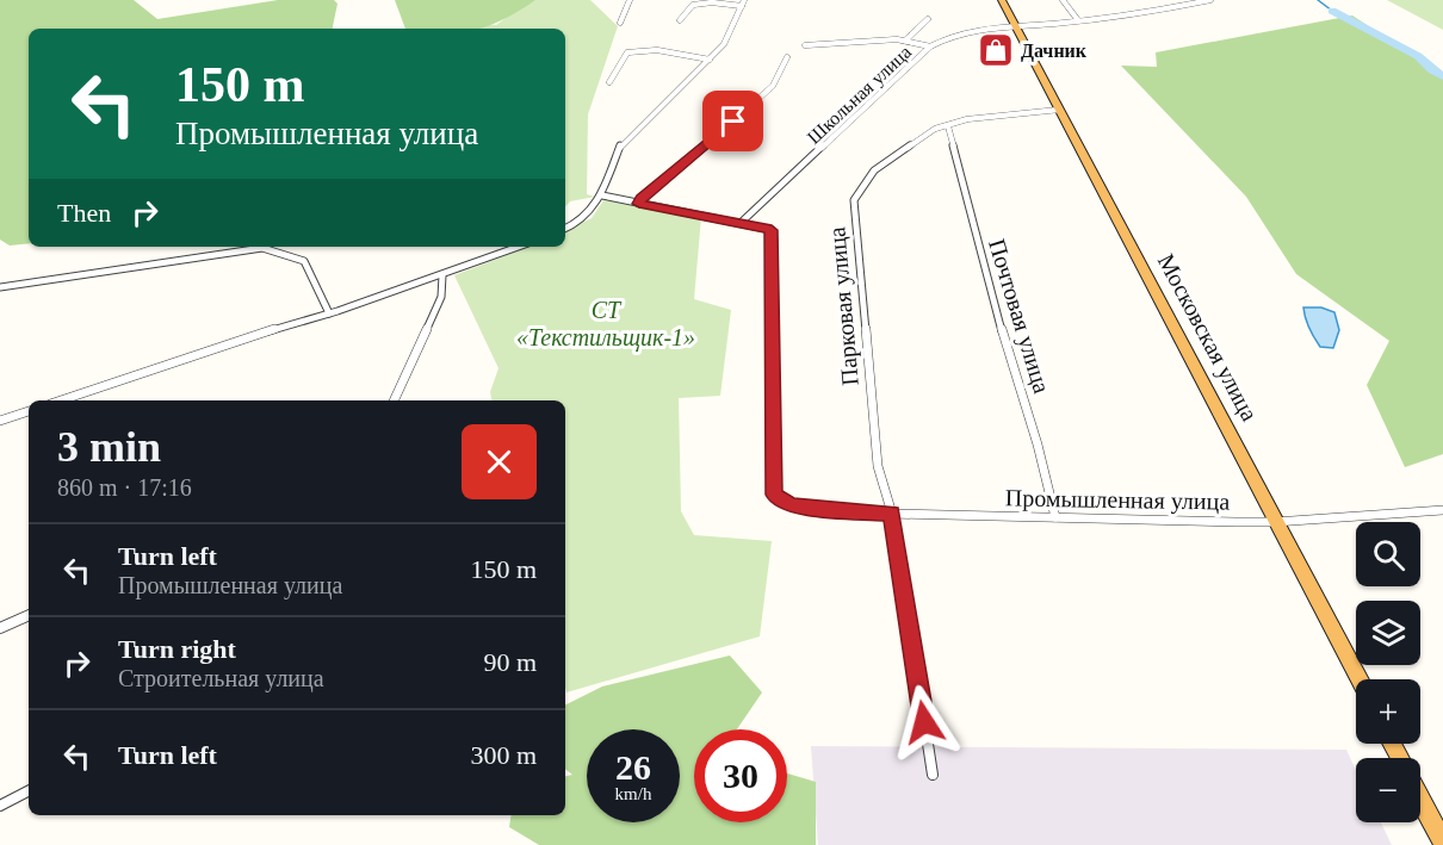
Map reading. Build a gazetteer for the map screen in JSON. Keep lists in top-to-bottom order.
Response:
{
  "streets": {
    "highway": ["Московская улица"],
    "street": [
      "Школьная улица",
      "Парковая улица",
      "Почтовая улица",
      "Промышленная улица"
    ]
  },
  "crossings": [
    ["Школьная улица", "Московская улица"],
    ["Школьная улица", "Промышленная улица"],
    ["Парковая улица", "Почтовая улица"],
    ["Парковая улица", "Московская улица"],
    ["Парковая улица", "Промышленная улица"],
    ["Почтовая улица", "Промышленная улица"],
    ["Московская улица", "Промышленная улица"]
  ],
  "parks": ["СТ «Текстильщик-1»"],
  "places": {
    "shop": ["Дачник"]
  },
  "page": {
    "turn": ["150 m", "Промышленная улица"],
    "then": "Then",
    "heading": ["3 min", "860 m · 17:16"],
    "map_buttons": ["+", "−"],
    "list": [
      {
        "name": "Turn left",
        "note": "Промышленная улица",
        "value": "150 m"
      },
      {
        "name": "Turn right",
        "note": "Строительная улица",
        "value": "90 m"
      },
      {
        "name": "Turn left",
        "value": "300 m"
      }
    ],
    "speed": "26 km/h",
    "limit": "30"
  }
}
